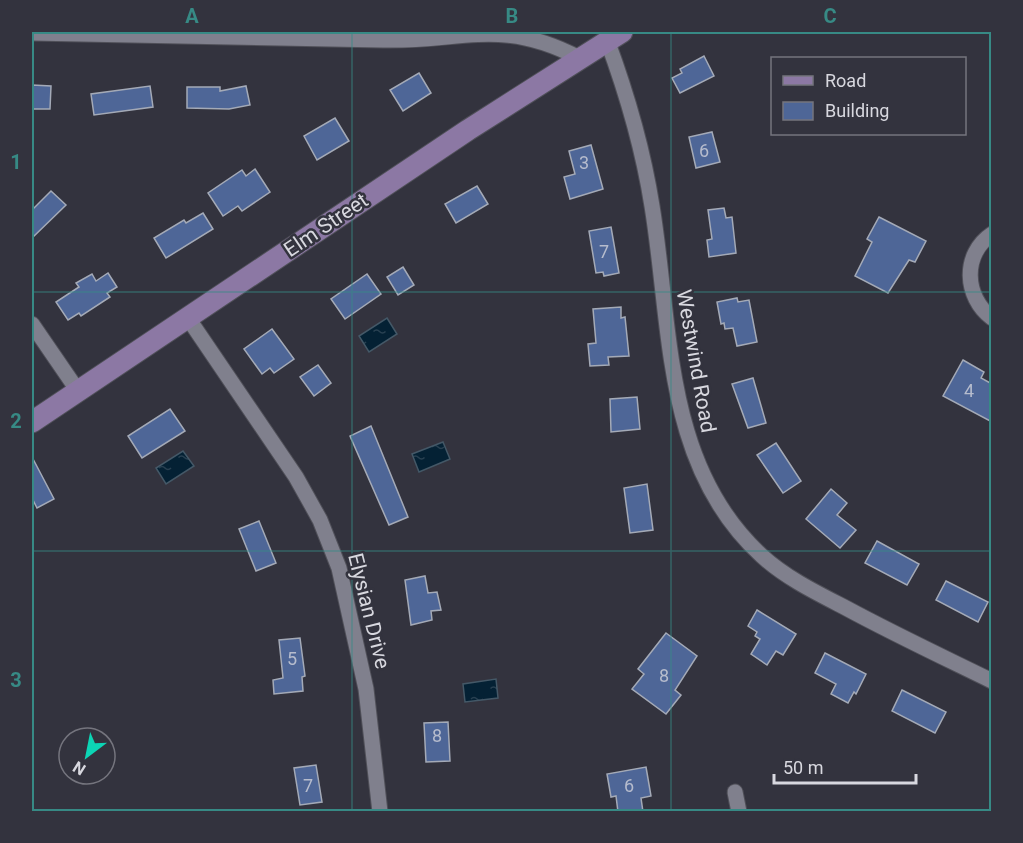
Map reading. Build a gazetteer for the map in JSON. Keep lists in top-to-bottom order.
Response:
{
  "streets": {
    "main road": ["Elm Street"],
    "street": ["Westwind Road", "Elysian Drive"]
  },
  "crossings": [
    ["Elm Street", "Westwind Road"],
    ["Elm Street", "Elysian Drive"]
  ],
  "house_numbers": [
    "6",
    "3",
    "7",
    "4",
    "5",
    "8",
    "8",
    "7",
    "6"
  ],
  "legend": ["Road", "Building"],
  "scale_bar": "50 m",
  "north": "bottom left",
  "grid": {
    "columns": ["A", "B", "C"],
    "rows": ["1", "2", "3"]
  }
}
